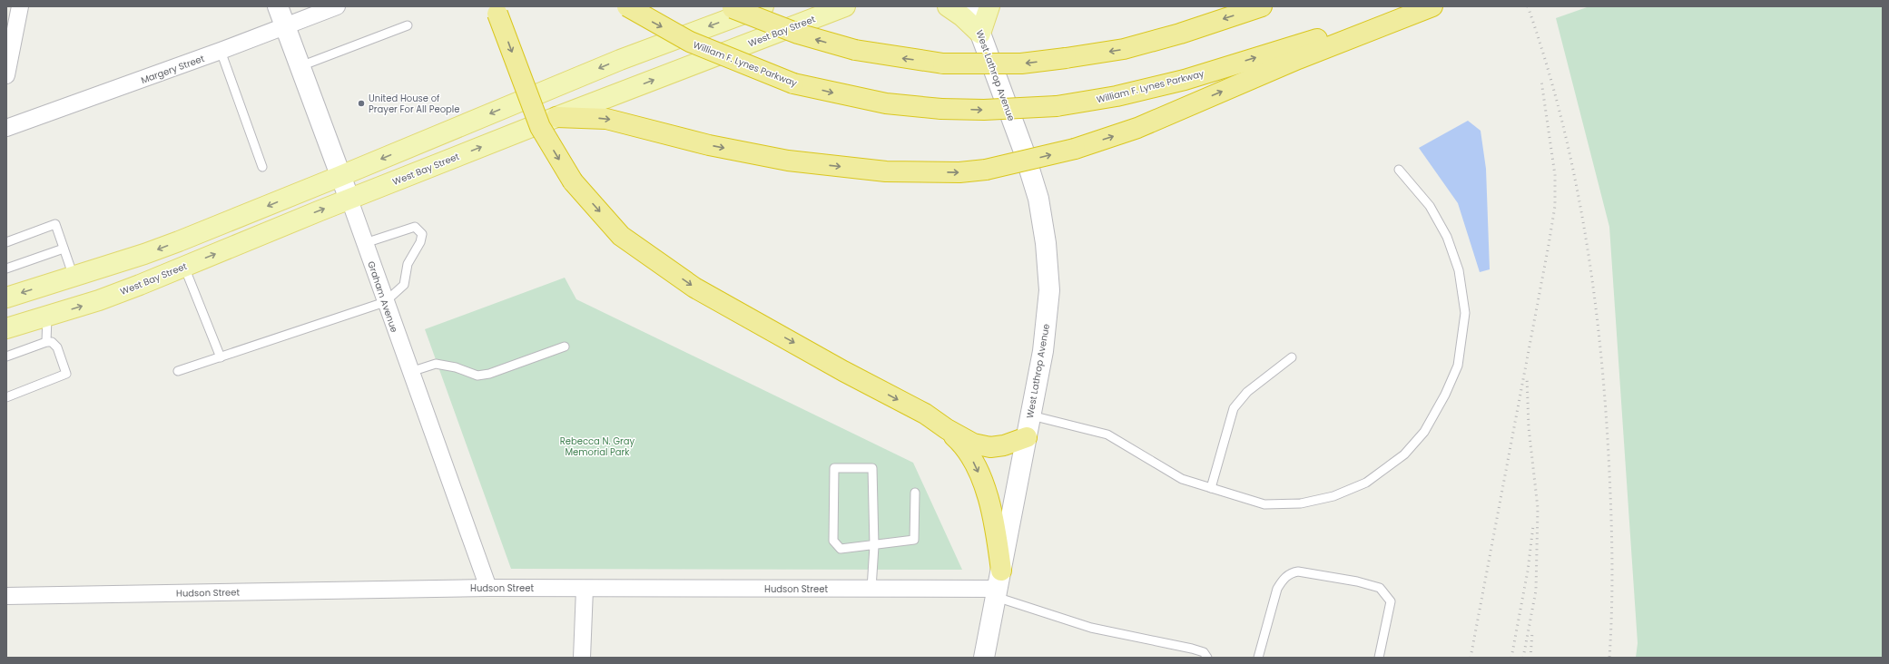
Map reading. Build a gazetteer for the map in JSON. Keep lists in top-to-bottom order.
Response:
{
  "streets": {
    "highway": ["William F. Lynes Parkway"],
    "main road": ["West Bay Street"],
    "street": [
      "Margery Street",
      "West Lathrop Avenue",
      "Graham Avenue",
      "Hudson Street"
    ]
  },
  "crossings": [
    ["West Bay Street", "Graham Avenue"],
    ["Margery Street", "Graham Avenue"],
    ["West Lathrop Avenue", "Hudson Street"],
    ["Graham Avenue", "Hudson Street"]
  ],
  "parks": ["Rebecca N. Gray Memorial Park"],
  "places": ["United House of Prayer For All People"]
}
